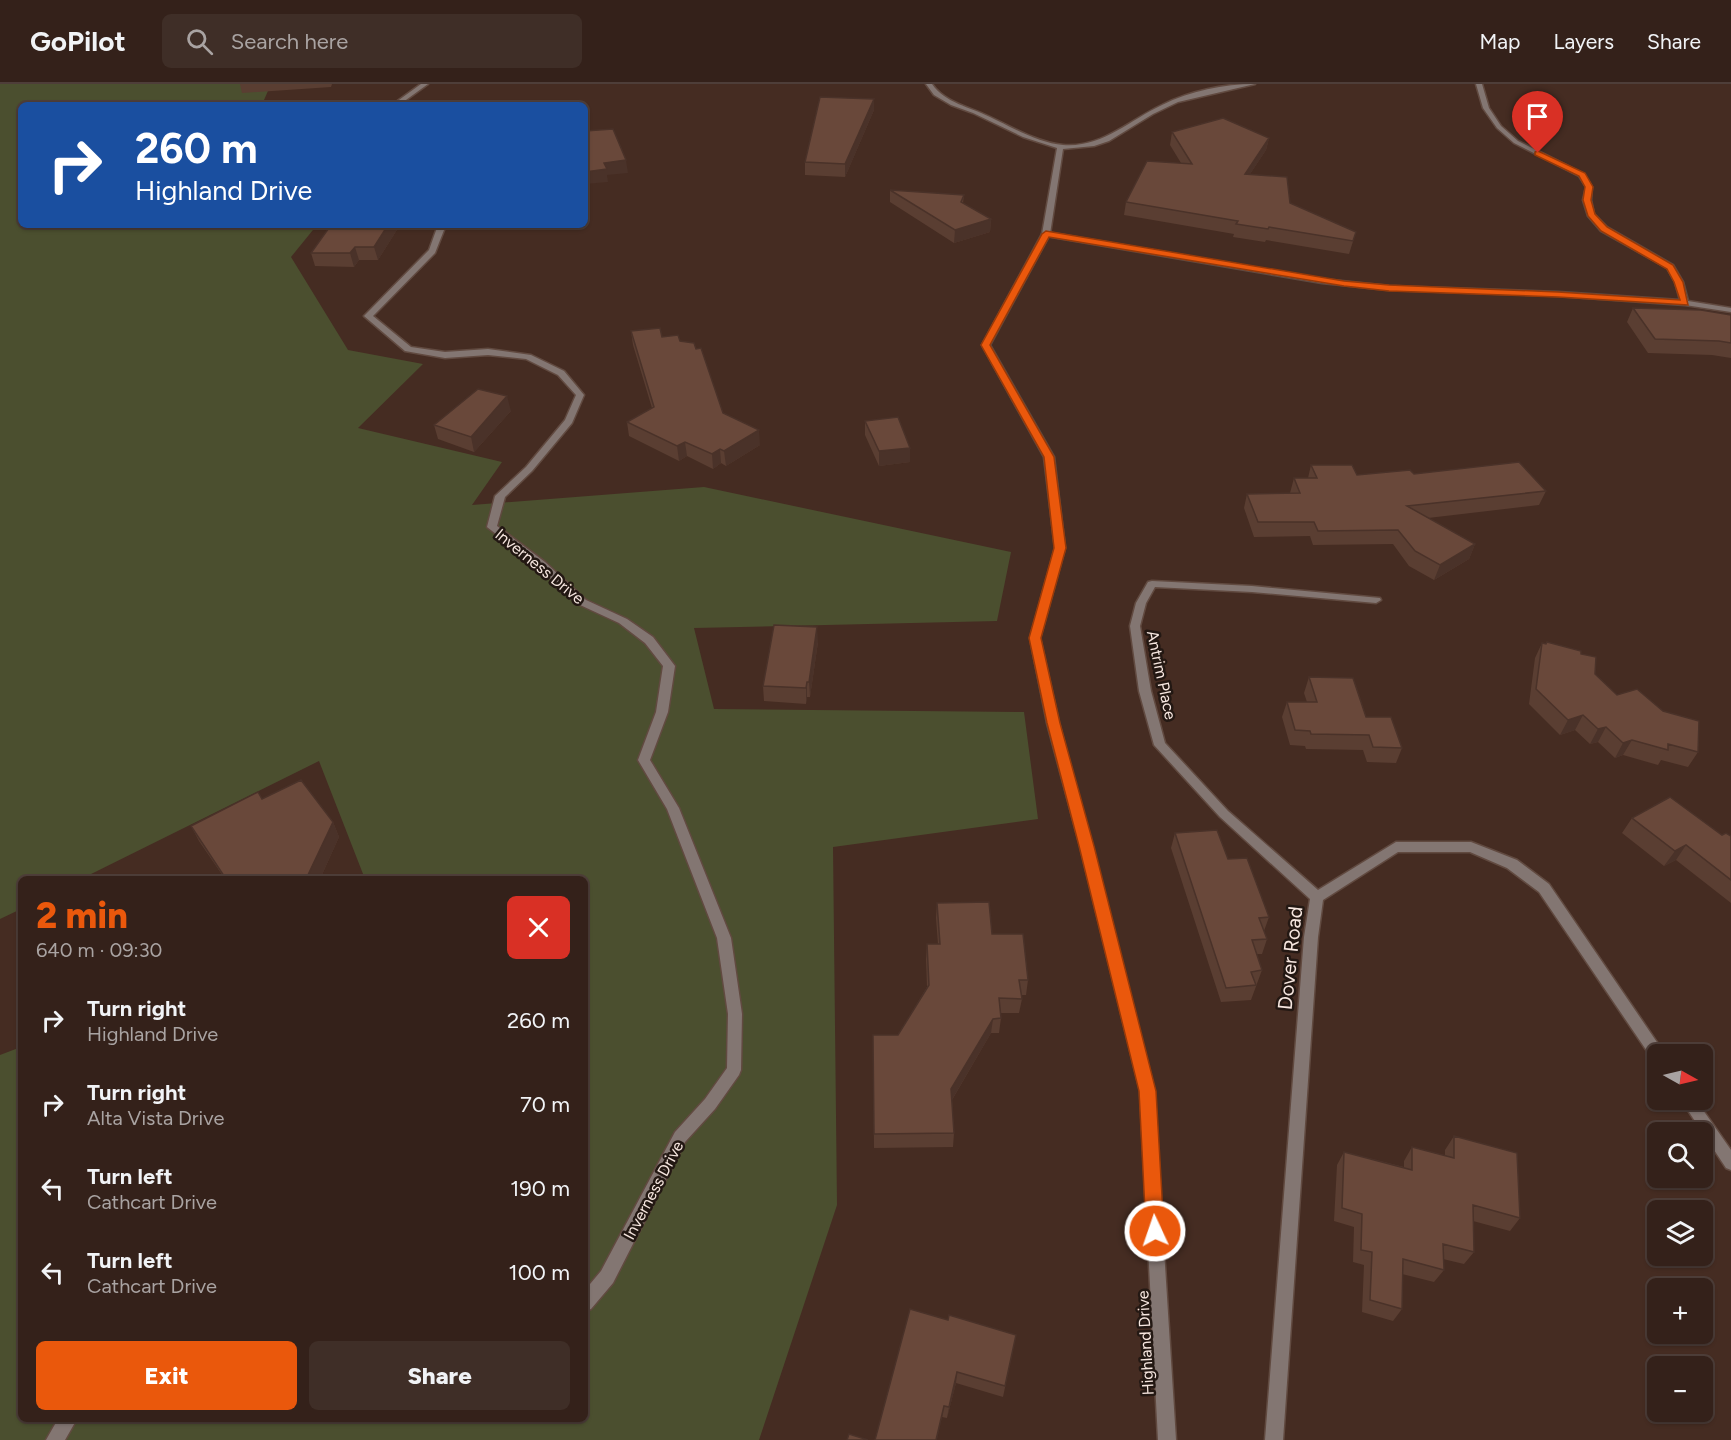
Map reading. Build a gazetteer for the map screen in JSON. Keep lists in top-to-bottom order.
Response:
{
  "streets": {
    "street": [
      "Inverness Drive",
      "Antrim Place",
      "Dover Road",
      "Highland Drive"
    ]
  },
  "crossings": [
    ["Antrim Place", "Dover Road"]
  ],
  "north": "right",
  "page": {
    "header": "GoPilot",
    "search": "Search here",
    "nav": ["Map", "Layers", "Share"],
    "turn": ["260 m", "Highland Drive"],
    "heading": ["2 min", "640 m · 09:30"],
    "list": [
      {
        "name": "Turn right",
        "note": "Highland Drive",
        "value": "260 m"
      },
      {
        "name": "Turn right",
        "note": "Alta Vista Drive",
        "value": "70 m"
      },
      {
        "name": "Turn left",
        "note": "Cathcart Drive",
        "value": "190 m"
      },
      {
        "name": "Turn left",
        "note": "Cathcart Drive",
        "value": "100 m"
      }
    ],
    "map_buttons": ["+", "−"],
    "buttons": ["Exit", "Share"]
  }
}
